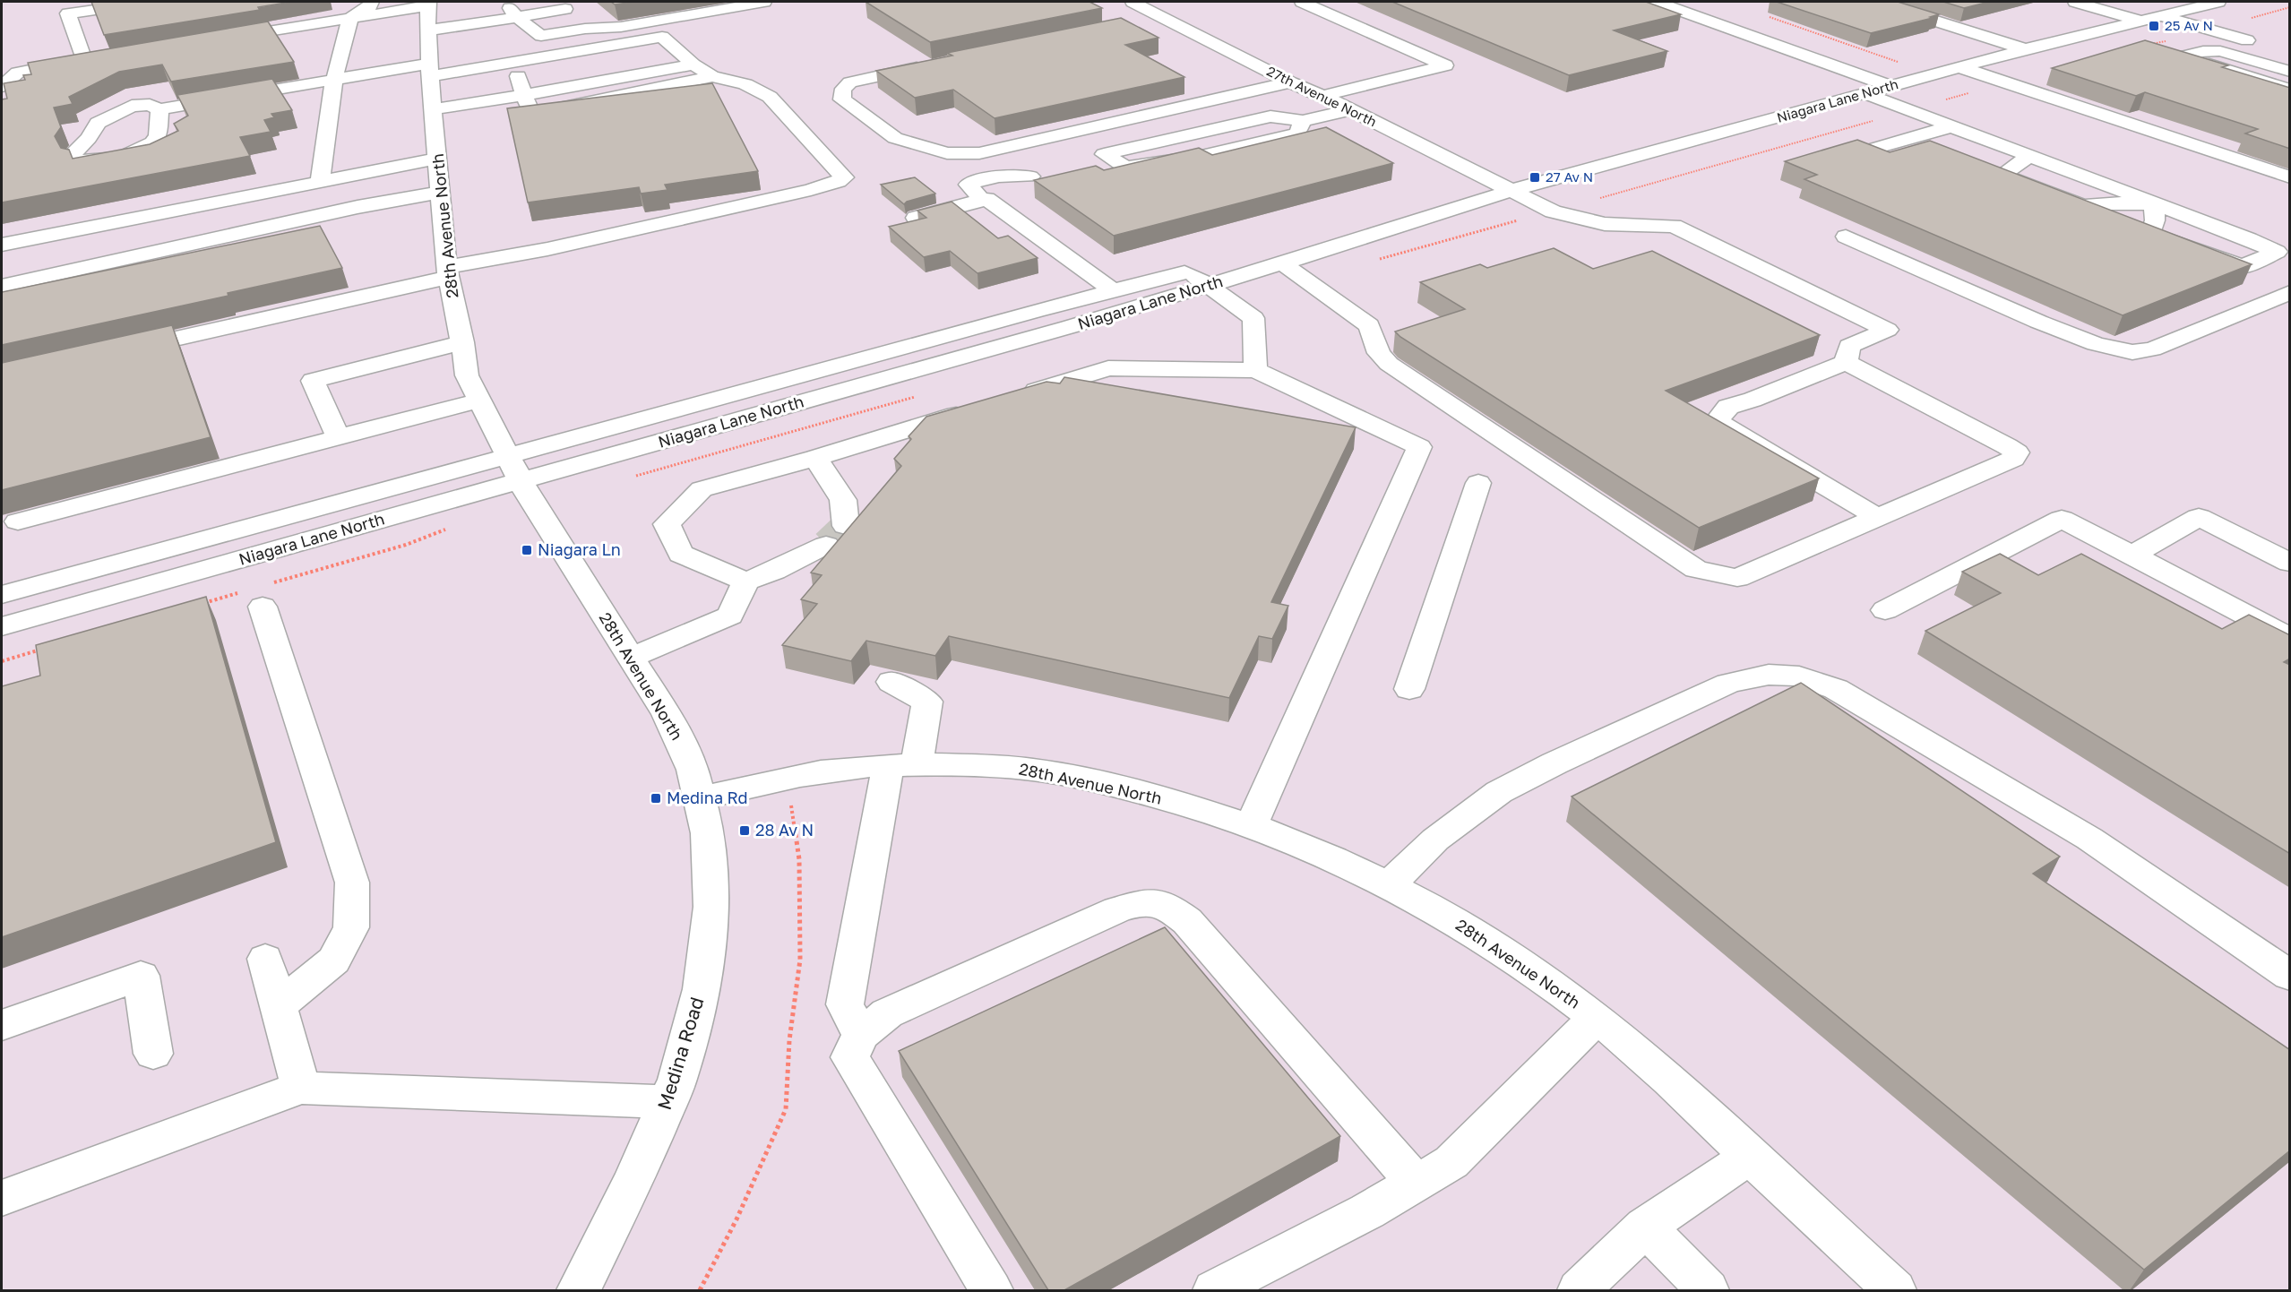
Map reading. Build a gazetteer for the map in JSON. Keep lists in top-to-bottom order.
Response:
{
  "streets": {
    "street": [
      "27th Avenue North",
      "Niagara Lane North",
      "28th Avenue North",
      "Medina Road"
    ]
  },
  "crossings": [
    ["27th Avenue North", "Niagara Lane North"],
    ["Niagara Lane North", "28th Avenue North"],
    ["28th Avenue North", "Medina Road"]
  ],
  "places": {
    "transit": [
      "25 Av N",
      "27 Av N",
      "Niagara Ln",
      "Medina Rd",
      "28 Av N"
    ]
  }
}
